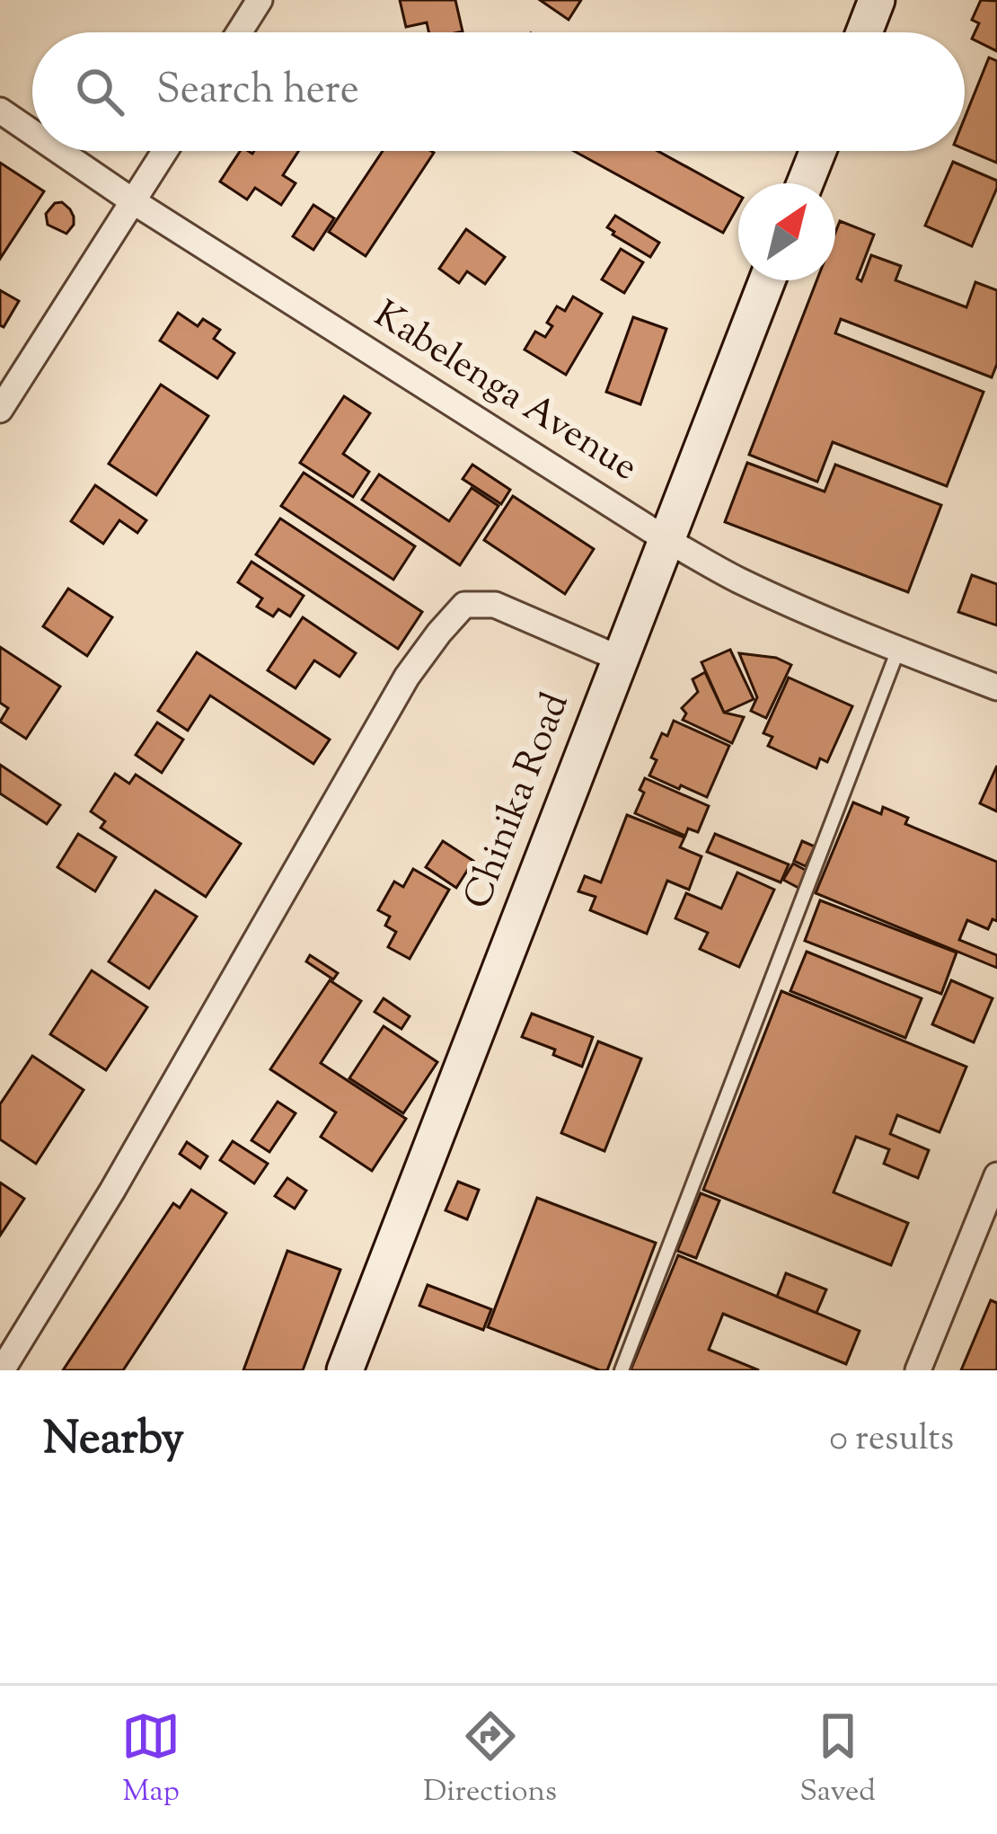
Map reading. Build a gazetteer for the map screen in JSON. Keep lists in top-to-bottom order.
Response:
{
  "streets": {
    "main road": ["Chinika Road"],
    "street": ["Kabelenga Avenue"]
  },
  "crossings": [
    ["Kabelenga Avenue", "Chinika Road"]
  ],
  "north": "top right",
  "page": {
    "search": "Search here",
    "heading": ["Nearby", "0 results"],
    "nav": ["Map", "Directions", "Saved"]
  }
}
